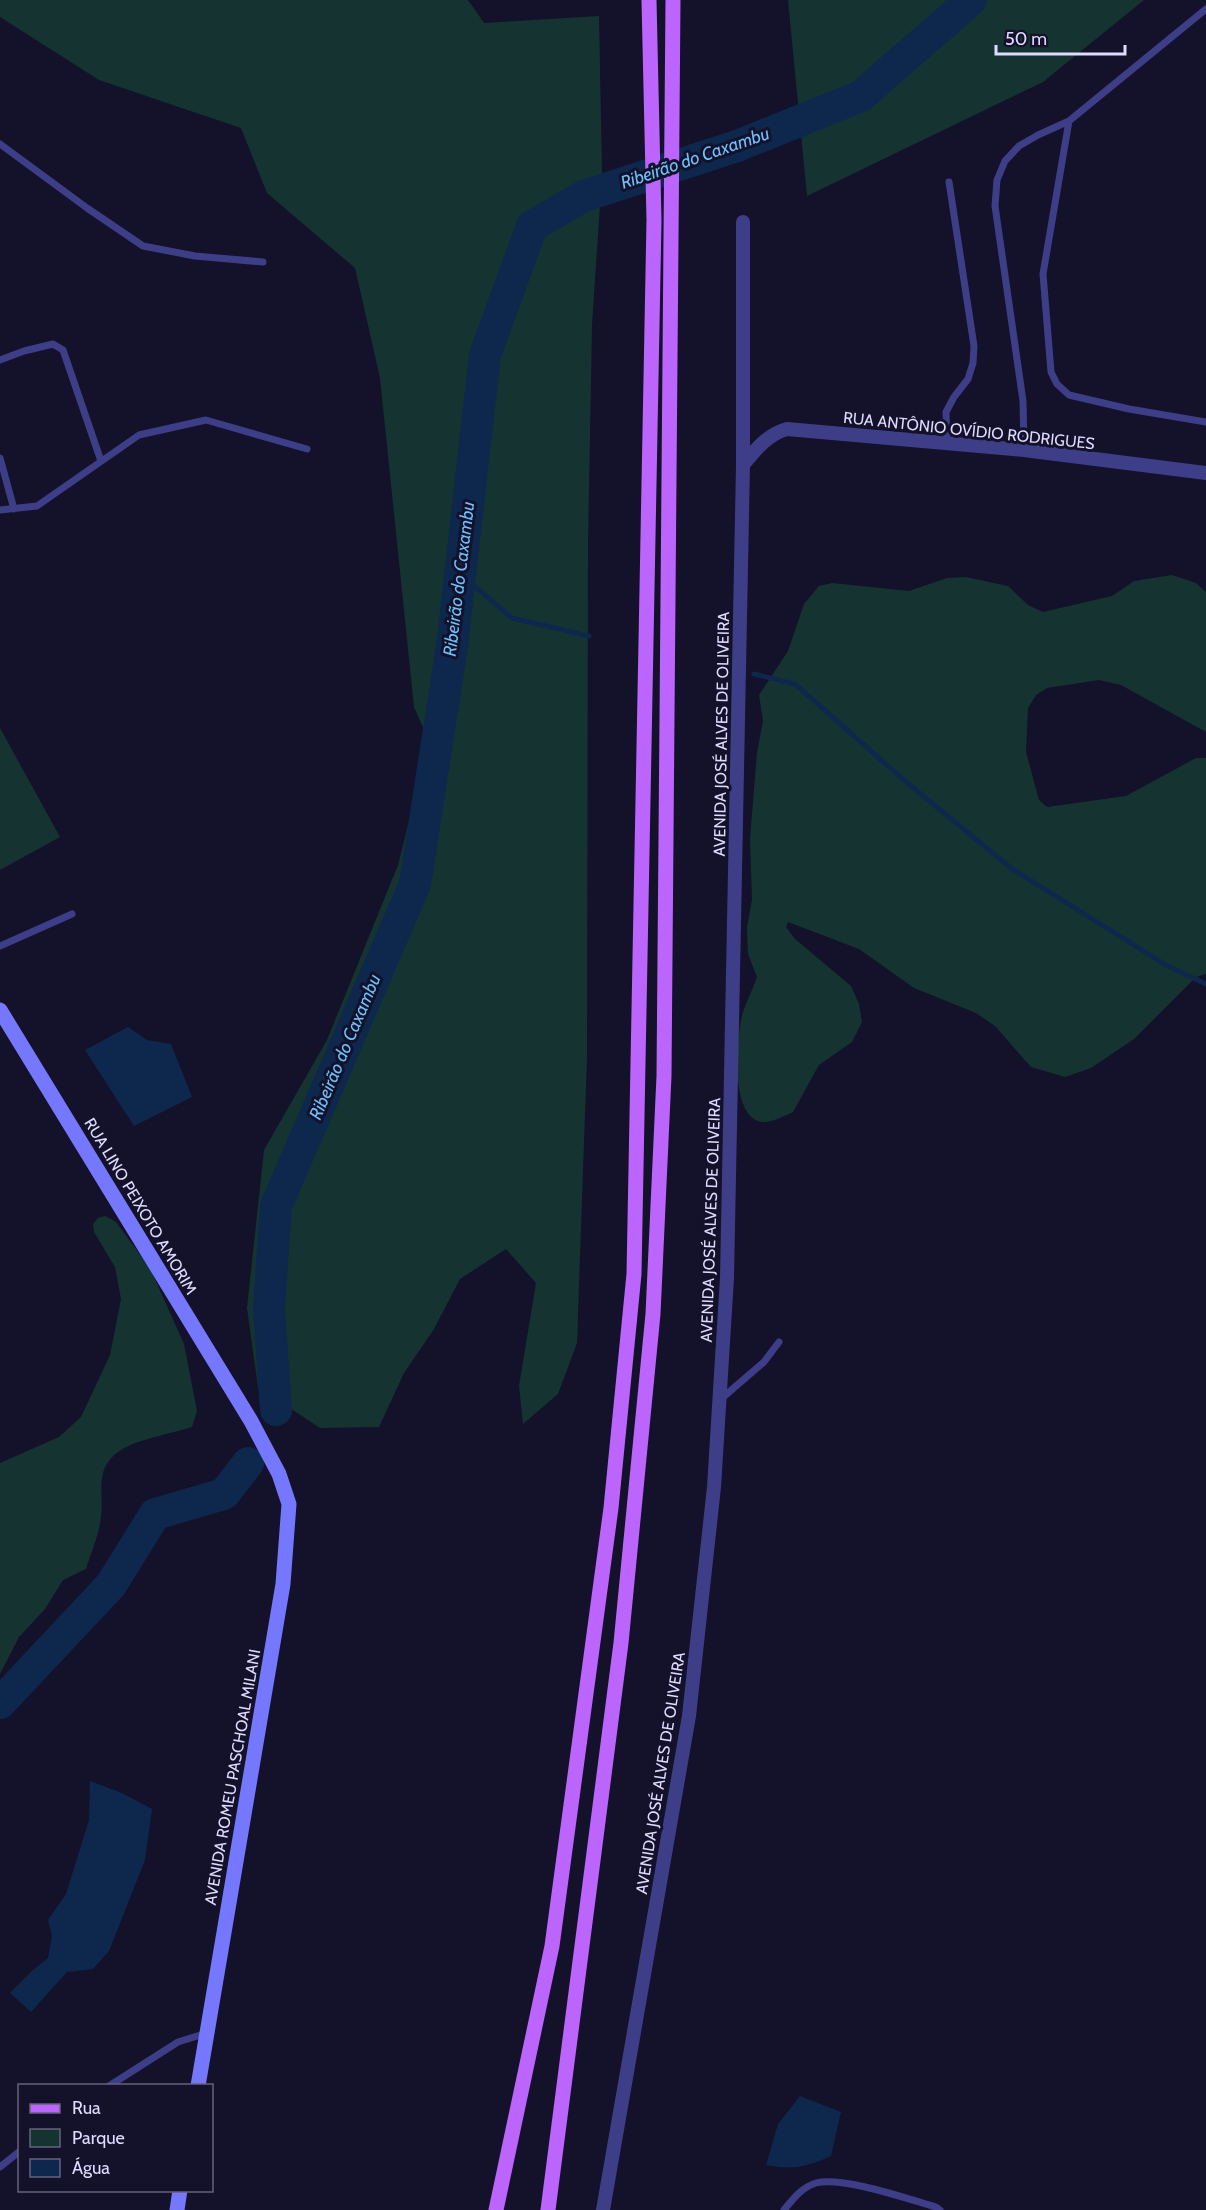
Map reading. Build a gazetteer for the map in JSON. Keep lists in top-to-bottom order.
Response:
{
  "streets": {
    "street": [
      "RUA ANTÔNIO OVÍDIO RODRIGUES",
      "AVENIDA JOSÉ ALVES DE OLIVEIRA",
      "RUA LINO PEIXOTO AMORIM",
      "AVENIDA ROMEU PASCHOAL MILANI"
    ]
  },
  "crossings": [
    ["RUA ANTÔNIO OVÍDIO RODRIGUES", "AVENIDA JOSÉ ALVES DE OLIVEIRA"],
    ["RUA LINO PEIXOTO AMORIM", "AVENIDA ROMEU PASCHOAL MILANI"]
  ],
  "water": ["Ribeirão do Caxambu"],
  "legend": ["Rua", "Parque", "Água"],
  "scale_bar": "50 m"
}
